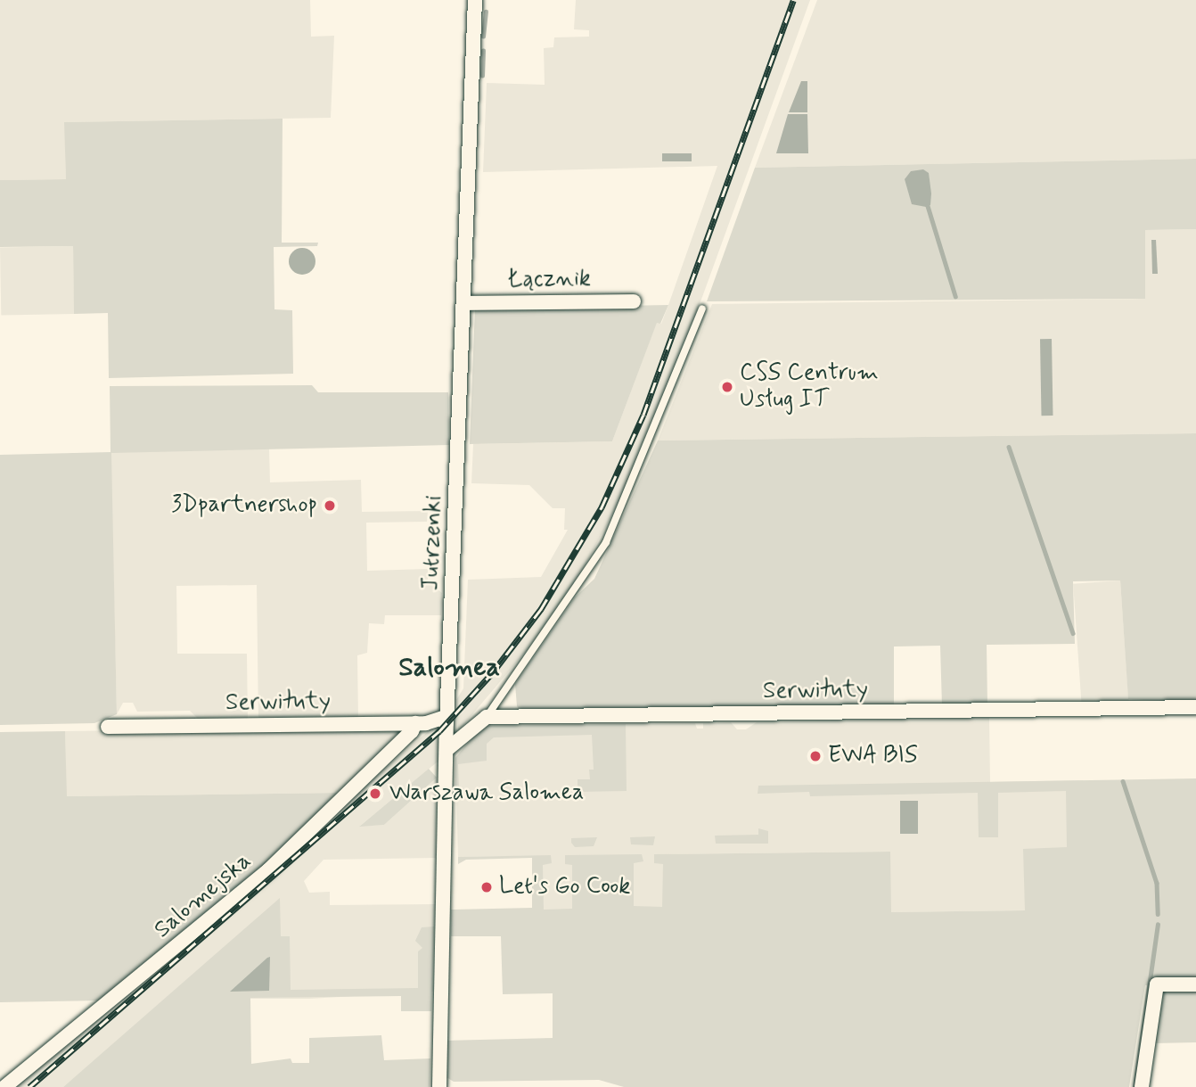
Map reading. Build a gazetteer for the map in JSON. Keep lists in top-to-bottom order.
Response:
{
  "streets": {
    "street": [
      "Łącznik",
      "Jutrzenki",
      "Serwituty",
      "Salomejska"
    ]
  },
  "crossings": [
    ["Łącznik", "Jutrzenki"],
    ["Jutrzenki", "Serwituty"],
    ["Serwituty", "Salomejska"]
  ],
  "districts": ["Salomea"],
  "places": [
    "CSS Centrum Usług IT",
    "3Dpartnershop",
    "EWA BIS",
    "Warszawa Salomea",
    "Let's Go Cook"
  ]
}
